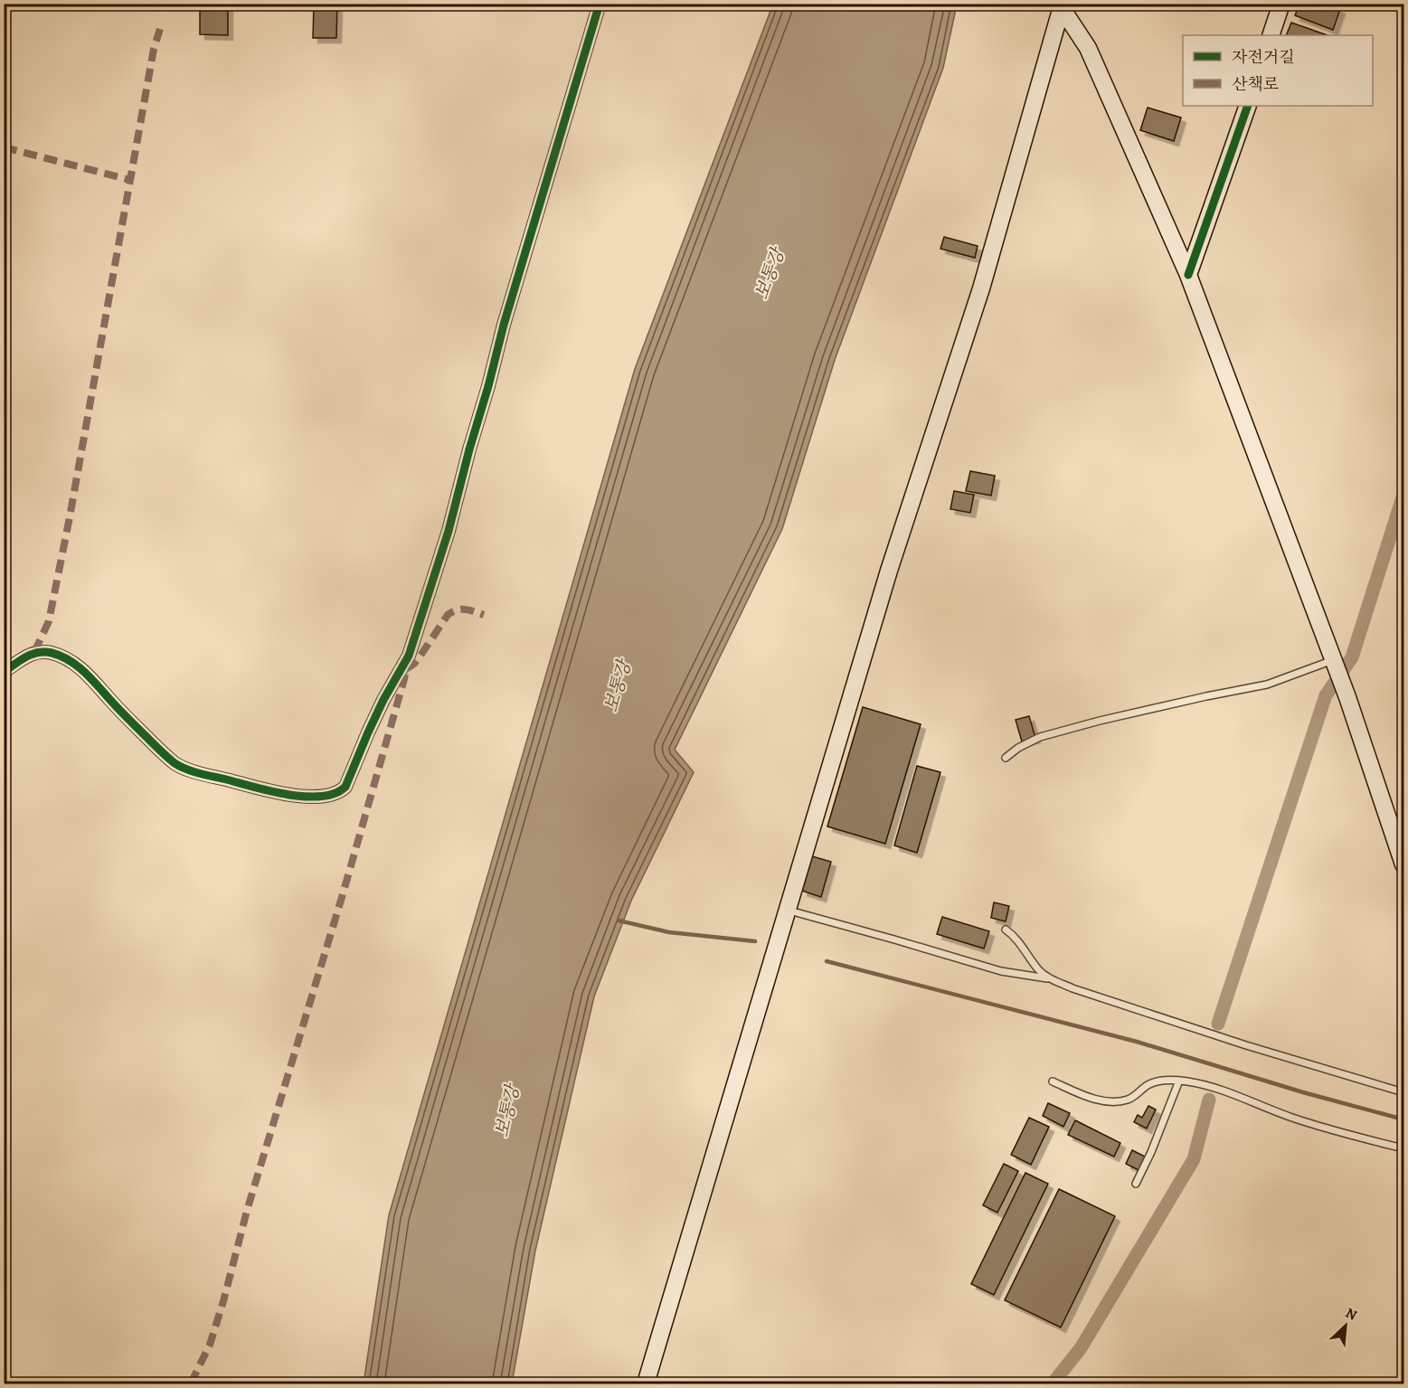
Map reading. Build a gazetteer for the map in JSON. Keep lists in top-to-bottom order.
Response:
{
  "water": ["보통강"],
  "legend": ["자전거길", "산책로"],
  "north": "top right"
}
